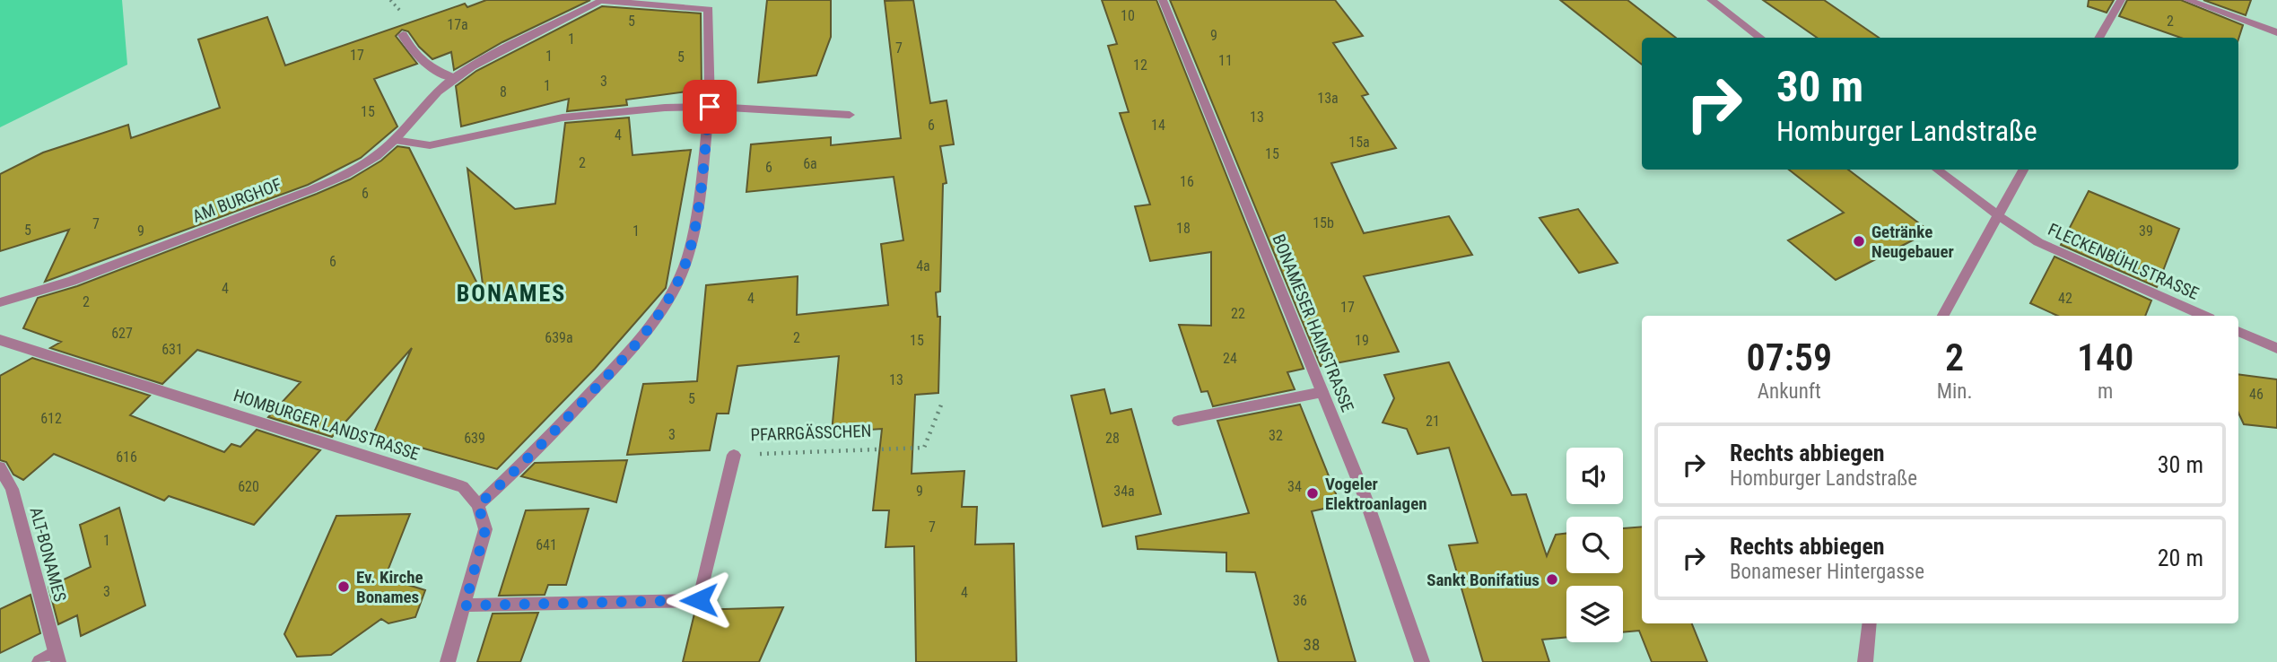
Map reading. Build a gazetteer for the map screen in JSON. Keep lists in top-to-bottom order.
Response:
{
  "streets": {
    "street": [
      "AM BURGHOF",
      "FLECKENBÜHLSTRASSE",
      "BONAMESER HAINSTRASSE",
      "HOMBURGER LANDSTRASSE",
      "PFARRGÄSSCHEN",
      "ALT-BONAMES"
    ]
  },
  "districts": ["BONAMES"],
  "places": [
    "Getränke Neugebauer",
    "Vogeler Elektroanlagen",
    "Sankt Bonifatius",
    "Ev. Kirche Bonames"
  ],
  "house_numbers": [
    "10",
    "5",
    "2",
    "17a",
    "9",
    "1",
    "7",
    "17",
    "1",
    "5",
    "11",
    "12",
    "3",
    "1",
    "8",
    "13a",
    "15",
    "13",
    "6",
    "14",
    "4",
    "15a",
    "15",
    "2",
    "6a",
    "6",
    "16",
    "6",
    "15b",
    "7",
    "18",
    "5",
    "9",
    "1",
    "39",
    "6",
    "4a",
    "4",
    "4",
    "42",
    "2",
    "17",
    "22",
    "627",
    "639a",
    "2",
    "15",
    "19",
    "631",
    "24",
    "13",
    "46",
    "5",
    "612",
    "21",
    "3",
    "32",
    "639",
    "28",
    "616",
    "620",
    "34",
    "9",
    "34a",
    "7",
    "1",
    "641",
    "3",
    "4",
    "36",
    "38"
  ],
  "page": {
    "turn": ["30 m", "Homburger Landstraße"],
    "eta": [
      "07:59",
      "Ankunft",
      "2",
      "Min.",
      "140",
      "m"
    ],
    "list": [
      {
        "name": "Rechts abbiegen",
        "note": "Homburger Landstraße",
        "value": "30 m"
      },
      {
        "name": "Rechts abbiegen",
        "note": "Bonameser Hintergasse",
        "value": "20 m"
      }
    ]
  }
}
